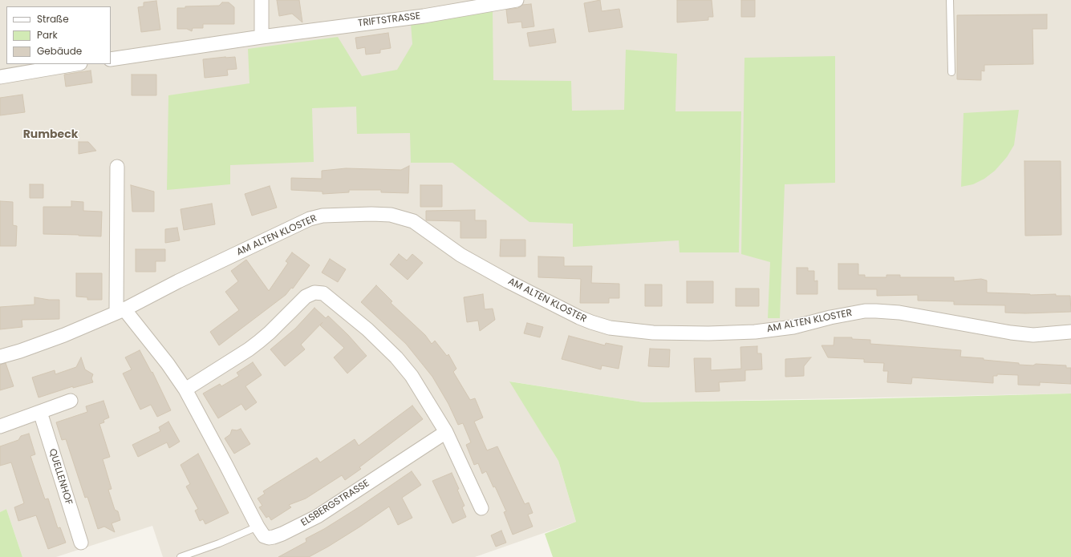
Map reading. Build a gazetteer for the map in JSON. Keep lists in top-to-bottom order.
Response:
{
  "streets": {
    "street": [
      "TRIFTSTRASSE",
      "AM ALTEN KLOSTER",
      "QUELLENHOF",
      "ELSBERGSTRASSE"
    ]
  },
  "crossings": [
    ["AM ALTEN KLOSTER", "ELSBERGSTRASSE"]
  ],
  "districts": ["Rumbeck"],
  "legend": ["Straße", "Park", "Gebäude"]
}
